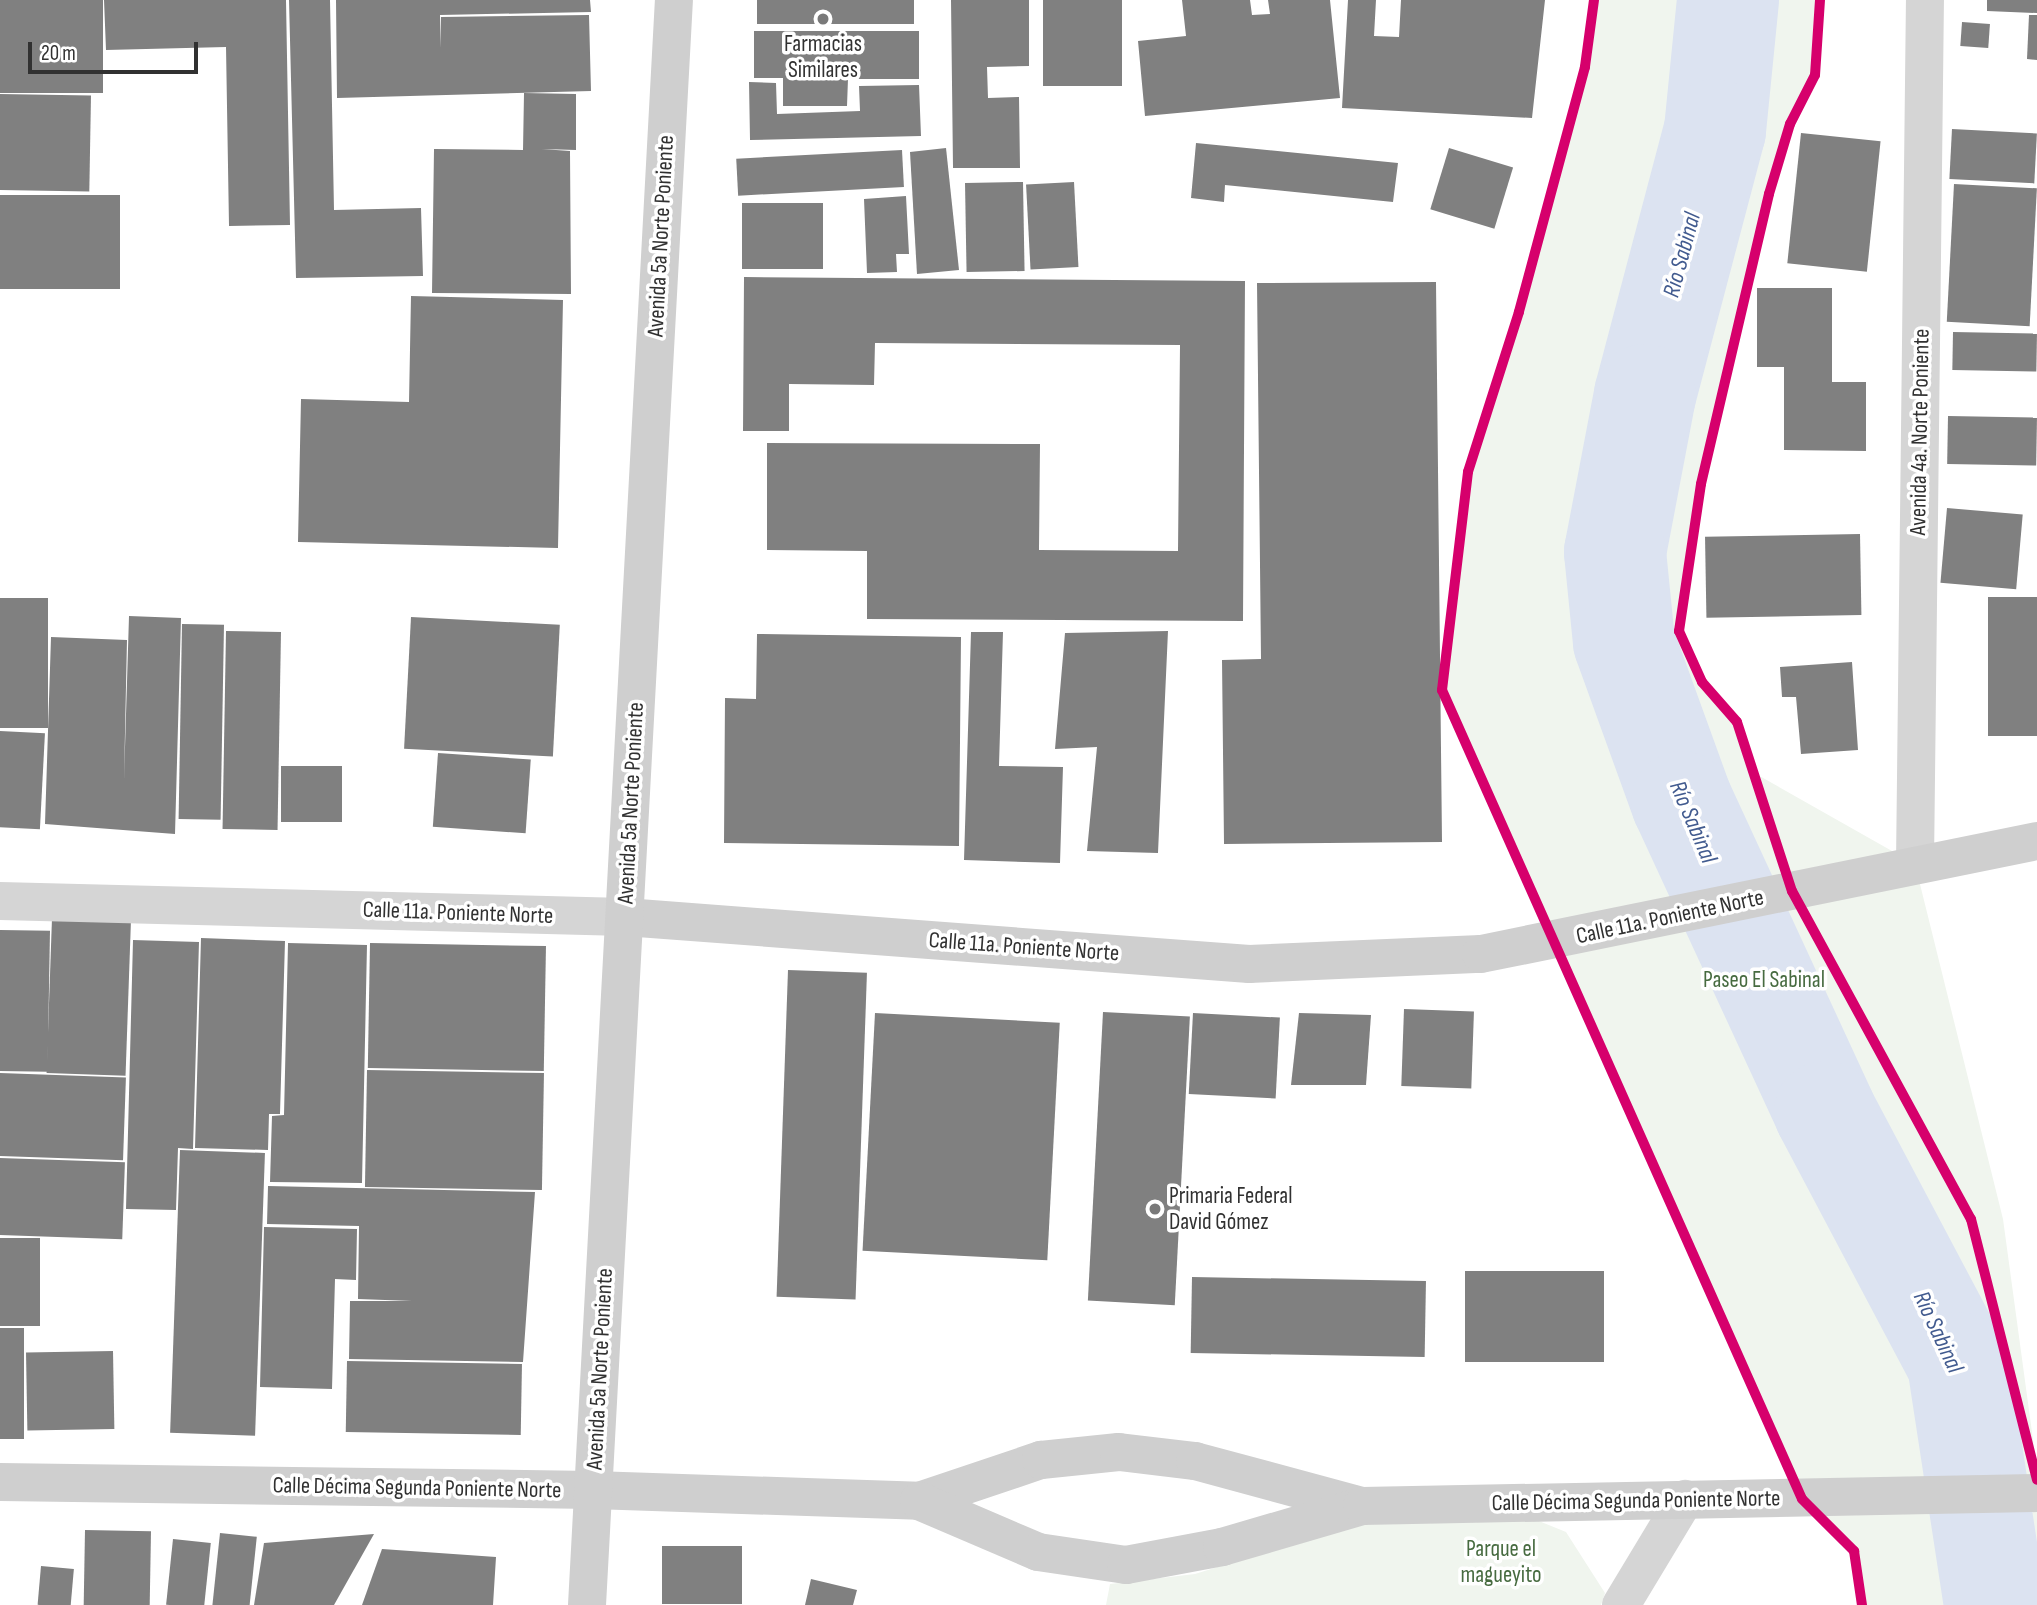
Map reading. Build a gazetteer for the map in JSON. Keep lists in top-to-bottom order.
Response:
{
  "streets": {
    "main road": ["Avenida 5a Norte Poniente", "Calle 11a. Poniente Norte", "Calle Décima Segunda Poniente Norte"],
    "street": ["Avenida 4a. Norte Poniente"]
  },
  "crossings": [
    ["Avenida 5a Norte Poniente", "Calle 11a. Poniente Norte"],
    ["Avenida 5a Norte Poniente", "Calle Décima Segunda Poniente Norte"],
    ["Avenida 4a. Norte Poniente", "Calle 11a. Poniente Norte"]
  ],
  "water": ["Río Sabinal"],
  "parks": ["Paseo El Sabinal", "Parque el magueyito"],
  "places": ["Farmacias Similares", "Primaria Federal David Gómez"],
  "scale_bar": "20 m"
}
